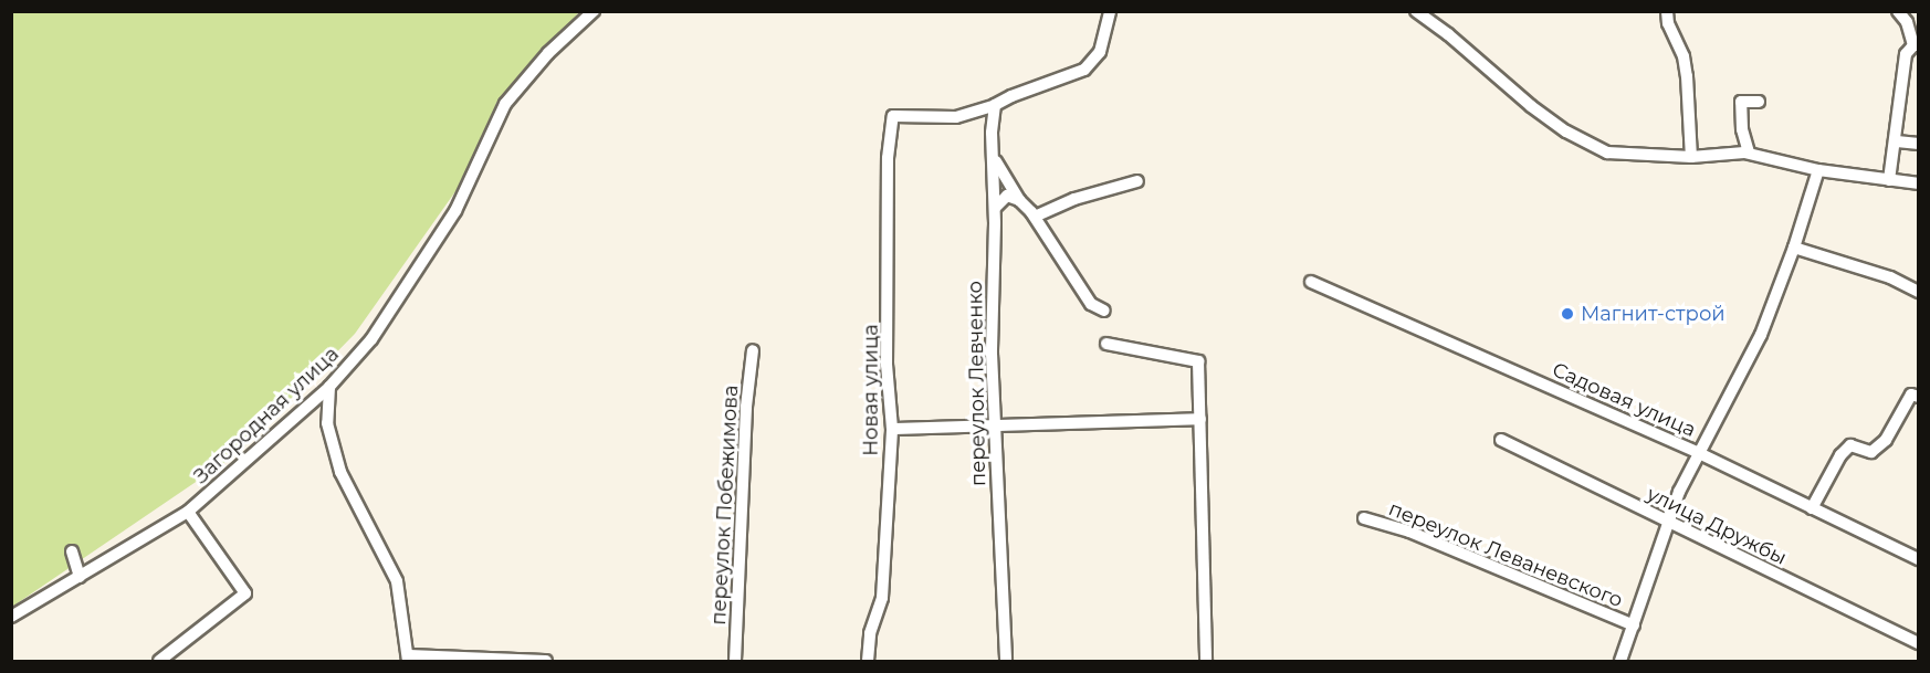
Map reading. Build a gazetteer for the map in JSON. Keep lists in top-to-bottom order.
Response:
{
  "streets": {
    "street": [
      "переулок Левченко",
      "Новая улица",
      "Садовая улица",
      "Загородная улица",
      "переулок Побежимова",
      "улица Дружбы",
      "переулок Леваневского"
    ]
  },
  "crossings": [
    ["переулок Левченко", "Новая улица"]
  ],
  "places": ["Магнит-строй"]
}
